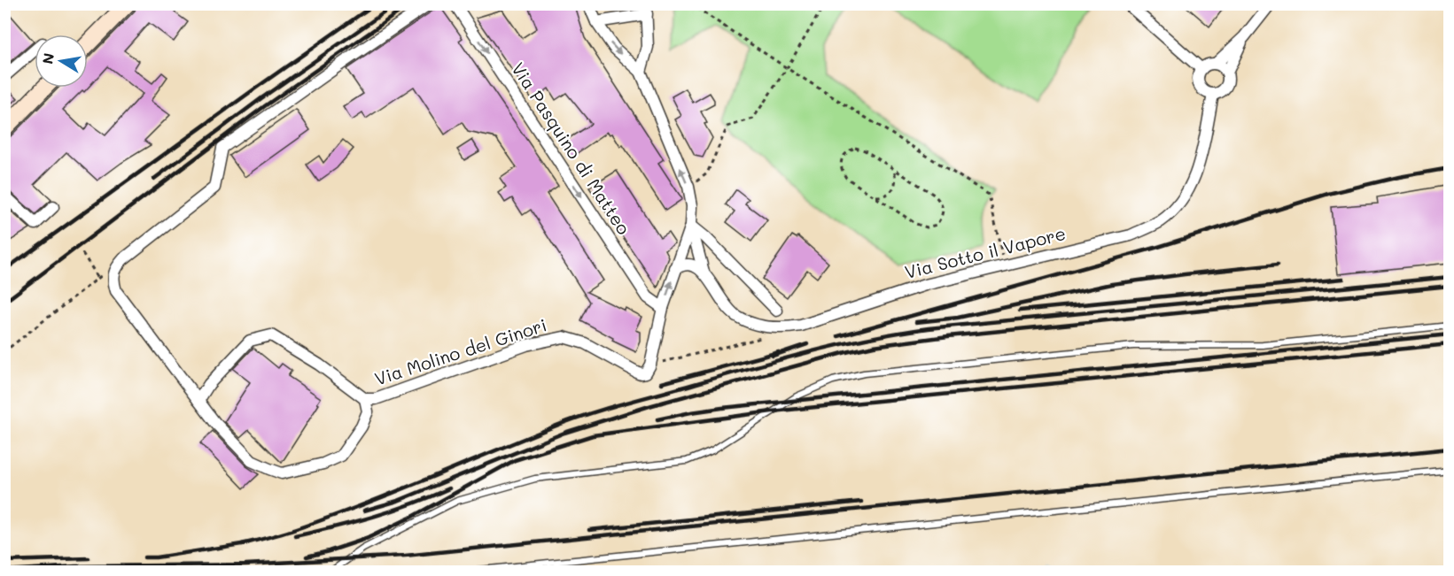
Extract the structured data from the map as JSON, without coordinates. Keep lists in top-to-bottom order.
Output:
{
  "streets": {
    "street": ["Via Pasquino di Matteo", "Via Sotto il Vapore", "Via Molino del Ginori"]
  },
  "one_way": ["Via Pasquino di Matteo"],
  "north": "left"
}
